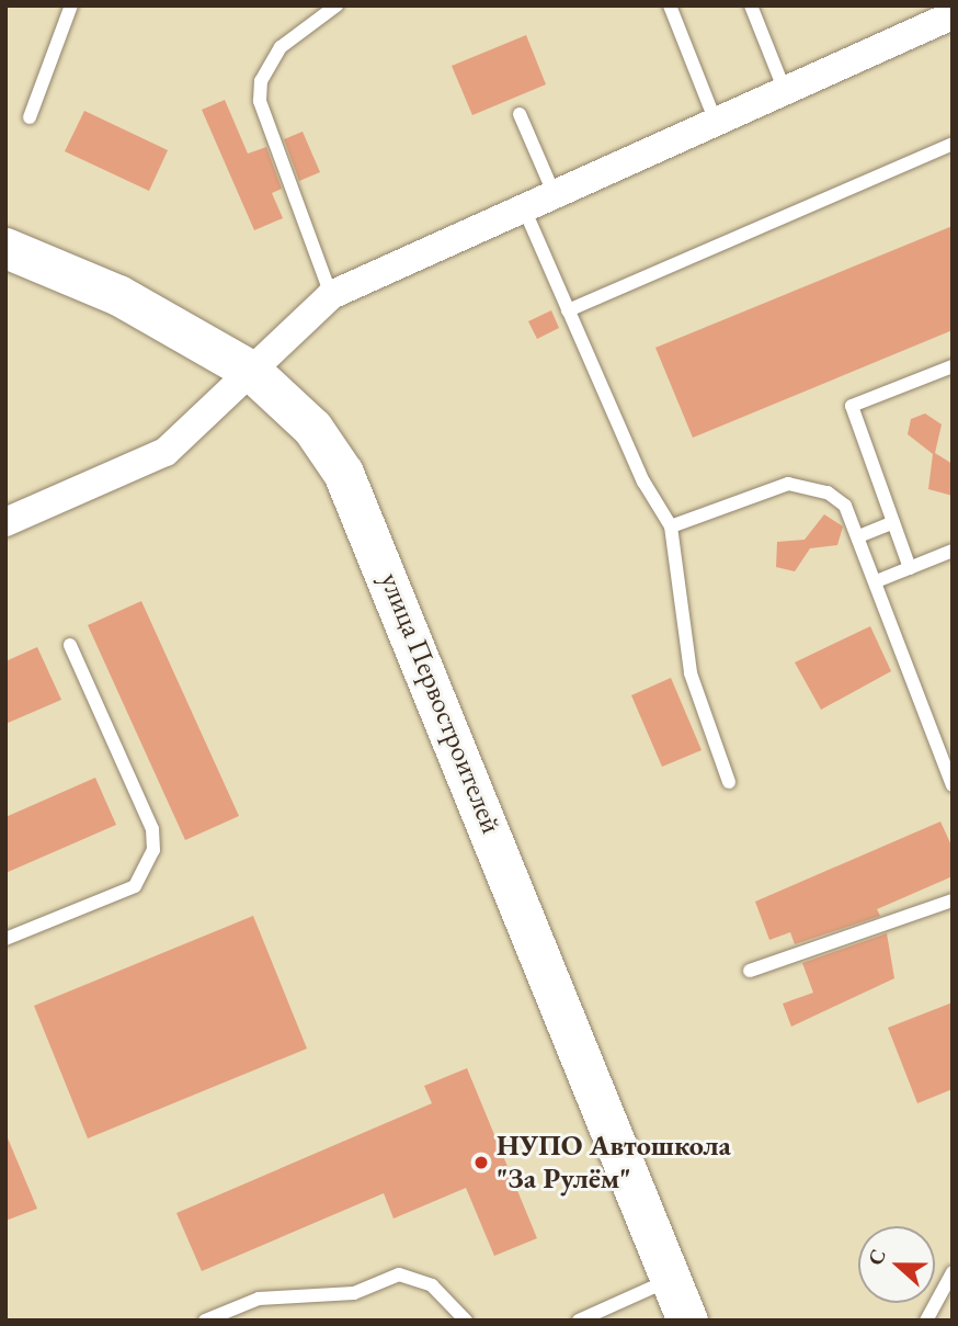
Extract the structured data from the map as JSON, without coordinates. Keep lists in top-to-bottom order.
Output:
{
  "streets": {
    "street": ["улица Первостроителей"]
  },
  "places": ["НУПО Автошкола \"За Рулём\""],
  "north": "left"
}
